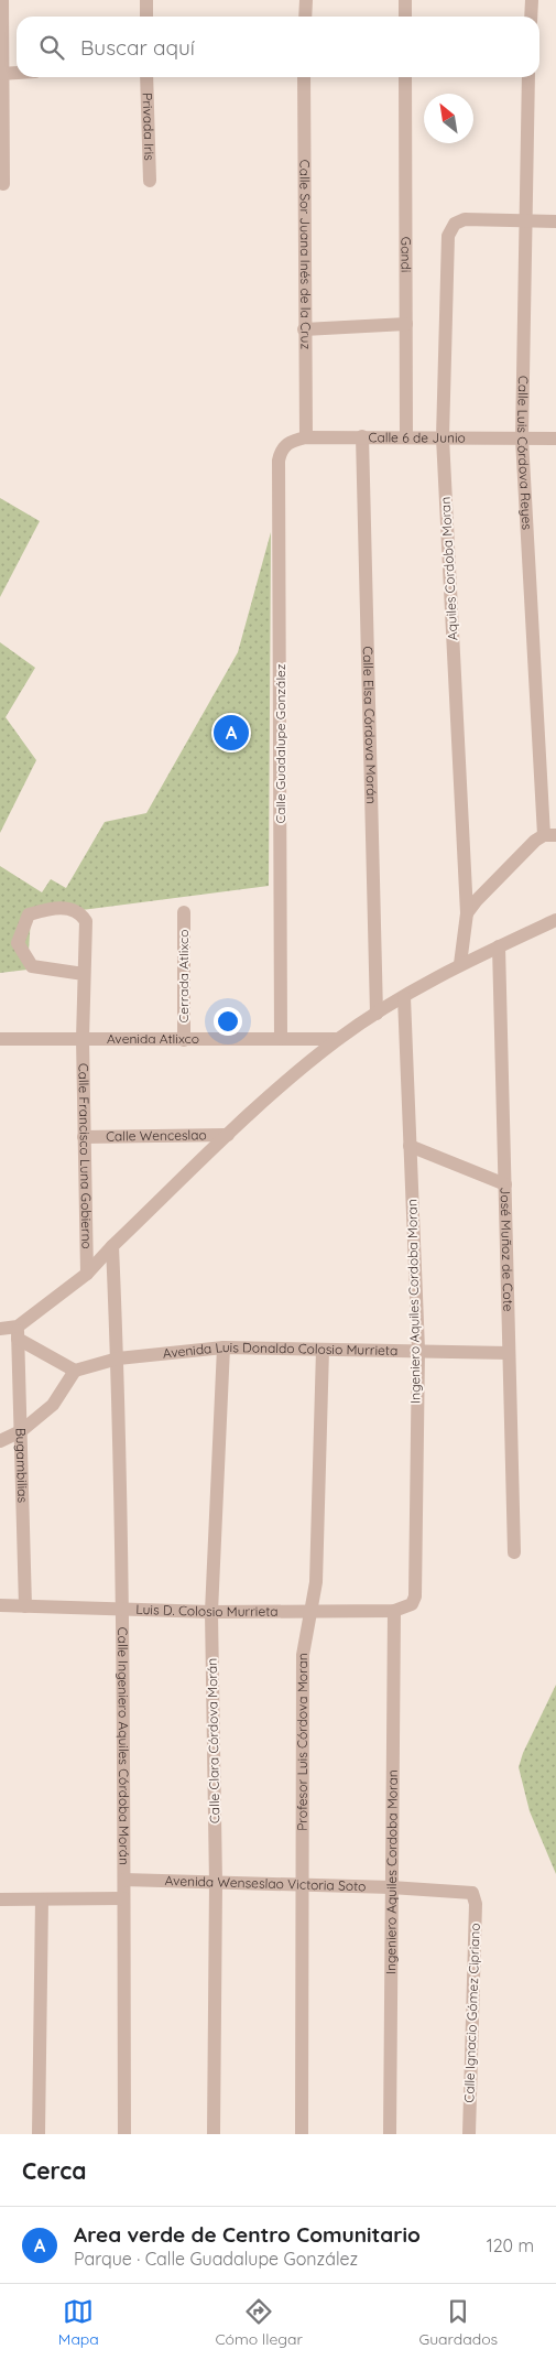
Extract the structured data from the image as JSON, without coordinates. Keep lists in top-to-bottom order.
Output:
{
  "streets": {
    "street": [
      "Privada Iris",
      "Calle Sor Juana Inés de la Cruz",
      "Gandi",
      "Calle 6 de Junio",
      "Calle Luis Córdova Reyes",
      "Aquiles Cordoba Moran",
      "Calle Elsa Córdova Morán",
      "Calle Guadalupe González",
      "Cerrada Atlixco",
      "Avenida Atlixco",
      "Calle Wenceslao",
      "Calle Francisco Luna Gobierno",
      "José Muñoz de Cote",
      "Ingeniero Aquiles Cordoba Moran",
      "Avenida Luis Donaldo Colosio Murrieta",
      "Bugambilias",
      "Luis D. Colosio Murrieta",
      "Calle Clara Córdova Morán",
      "Profesor Luis Córdova Moran",
      "Calle Ingeniero Aquiles Córdoba Morán",
      "Avenida Wenseslao Victoria Soto",
      "Calle Ignacio Gómez Cipriano"
    ]
  },
  "crossings": [
    ["Calle Sor Juana Inés de la Cruz", "Calle 6 de Junio"],
    ["Gandi", "Calle 6 de Junio"],
    ["Calle 6 de Junio", "Calle Luis Córdova Reyes"],
    ["Calle 6 de Junio", "Aquiles Cordoba Moran"],
    ["Calle 6 de Junio", "Calle Elsa Córdova Morán"],
    ["Calle 6 de Junio", "Calle Guadalupe González"],
    ["Calle Luis Córdova Reyes", "Aquiles Cordoba Moran"],
    ["Calle Guadalupe González", "Avenida Atlixco"],
    ["Cerrada Atlixco", "Avenida Atlixco"],
    ["Avenida Atlixco", "Calle Francisco Luna Gobierno"],
    ["Calle Wenceslao", "Calle Francisco Luna Gobierno"],
    ["José Muñoz de Cote", "Avenida Luis Donaldo Colosio Murrieta"],
    ["Ingeniero Aquiles Cordoba Moran", "Avenida Luis Donaldo Colosio Murrieta"],
    ["Ingeniero Aquiles Cordoba Moran", "Luis D. Colosio Murrieta"],
    ["Ingeniero Aquiles Cordoba Moran", "Avenida Wenseslao Victoria Soto"],
    ["Avenida Luis Donaldo Colosio Murrieta", "Calle Clara Córdova Morán"],
    ["Avenida Luis Donaldo Colosio Murrieta", "Profesor Luis Córdova Moran"],
    ["Avenida Luis Donaldo Colosio Murrieta", "Calle Ingeniero Aquiles Córdoba Morán"],
    ["Bugambilias", "Luis D. Colosio Murrieta"],
    ["Luis D. Colosio Murrieta", "Calle Clara Córdova Morán"],
    ["Luis D. Colosio Murrieta", "Profesor Luis Córdova Moran"],
    ["Luis D. Colosio Murrieta", "Calle Ingeniero Aquiles Córdoba Morán"],
    ["Calle Clara Córdova Morán", "Avenida Wenseslao Victoria Soto"],
    ["Profesor Luis Córdova Moran", "Avenida Wenseslao Victoria Soto"],
    ["Calle Ingeniero Aquiles Córdoba Morán", "Avenida Wenseslao Victoria Soto"],
    ["Avenida Wenseslao Victoria Soto", "Calle Ignacio Gómez Cipriano"]
  ],
  "north": "top left",
  "page": {
    "search": "Buscar aquí",
    "pins": "A",
    "heading": "Cerca",
    "list": [
      {
        "mark": "A",
        "name": "Area verde de Centro Comunitario",
        "note": "Parque · Calle Guadalupe González",
        "value": "120 m"
      }
    ],
    "nav": ["Mapa", "Cómo llegar", "Guardados"]
  }
}
